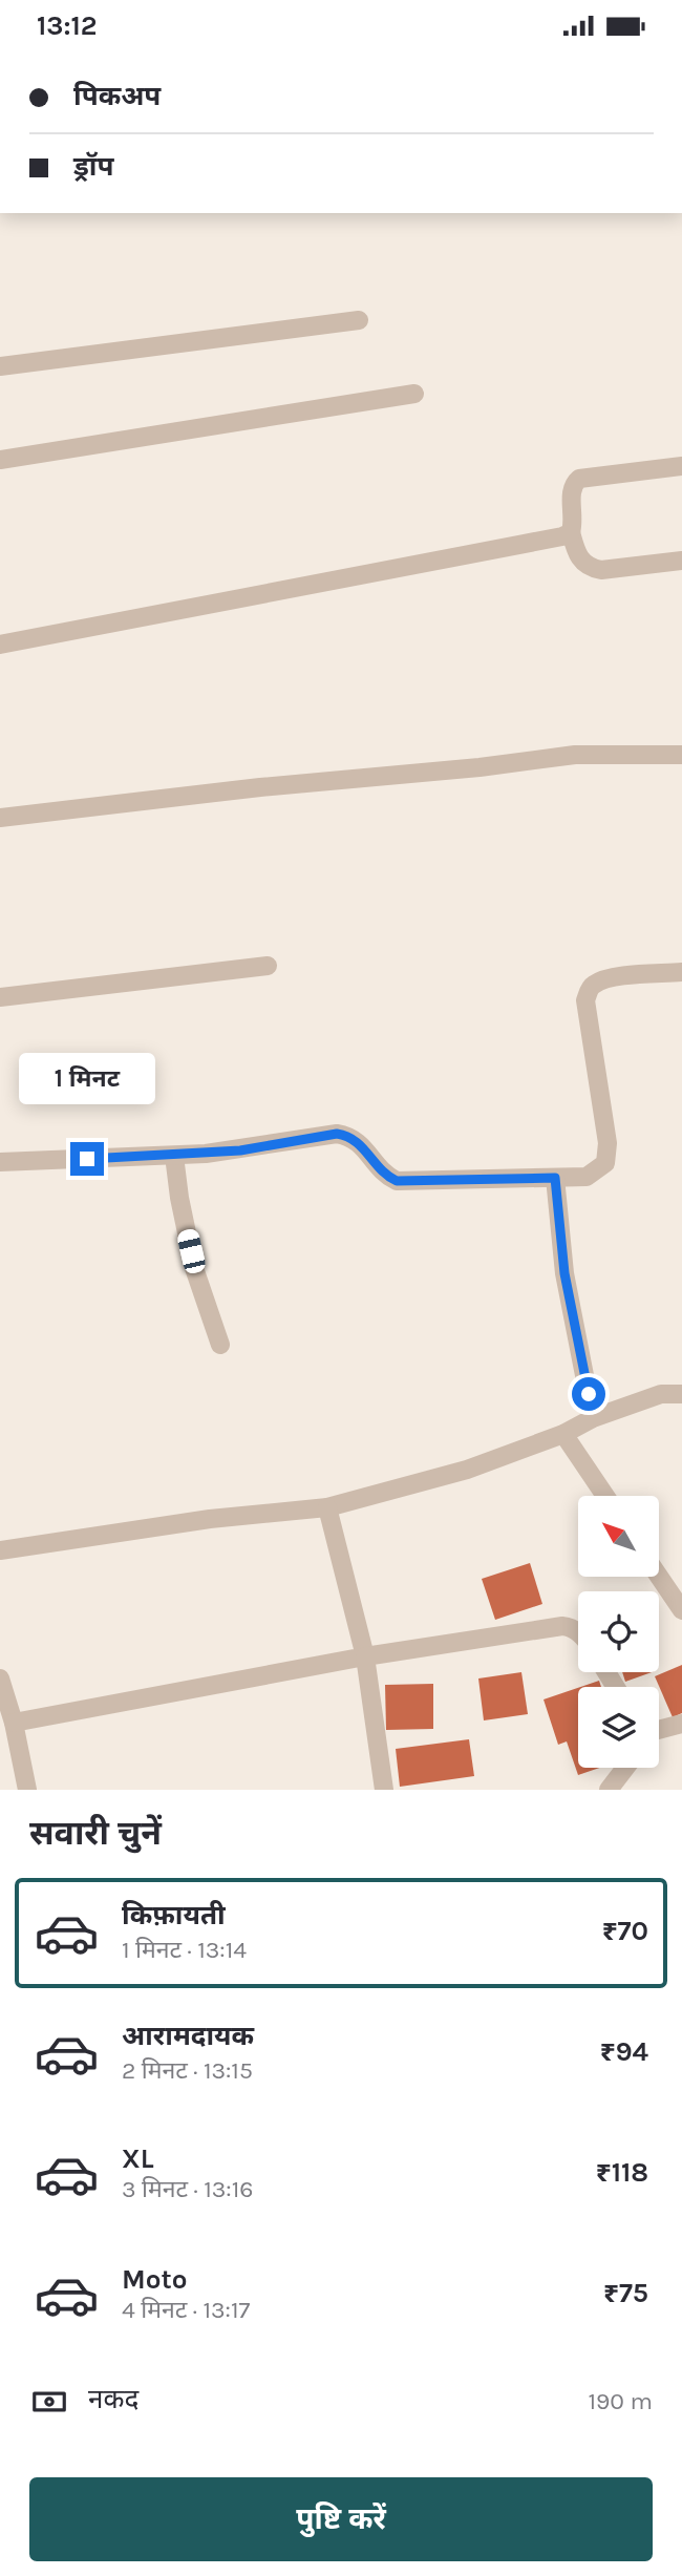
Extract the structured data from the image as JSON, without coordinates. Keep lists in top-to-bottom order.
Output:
{
  "north": "top left",
  "page": {
    "status": "13:12",
    "banner": ["पिकअप", "ड्रॉप"],
    "bubble": "1 मिनट",
    "heading": "सवारी चुनें",
    "list": [
      {
        "name": "किफ़ायती",
        "note": "1 मिनट · 13:14",
        "value": "₹70"
      },
      {
        "name": "आरामदायक",
        "note": "2 मिनट · 13:15",
        "value": "₹94"
      },
      {
        "name": "XL",
        "note": "3 मिनट · 13:16",
        "value": "₹118"
      },
      {
        "name": "Moto",
        "note": "4 मिनट · 13:17",
        "value": "₹75"
      }
    ],
    "pay": ["नकद", "190 m"],
    "buttons": "पुष्टि करें"
  }
}
